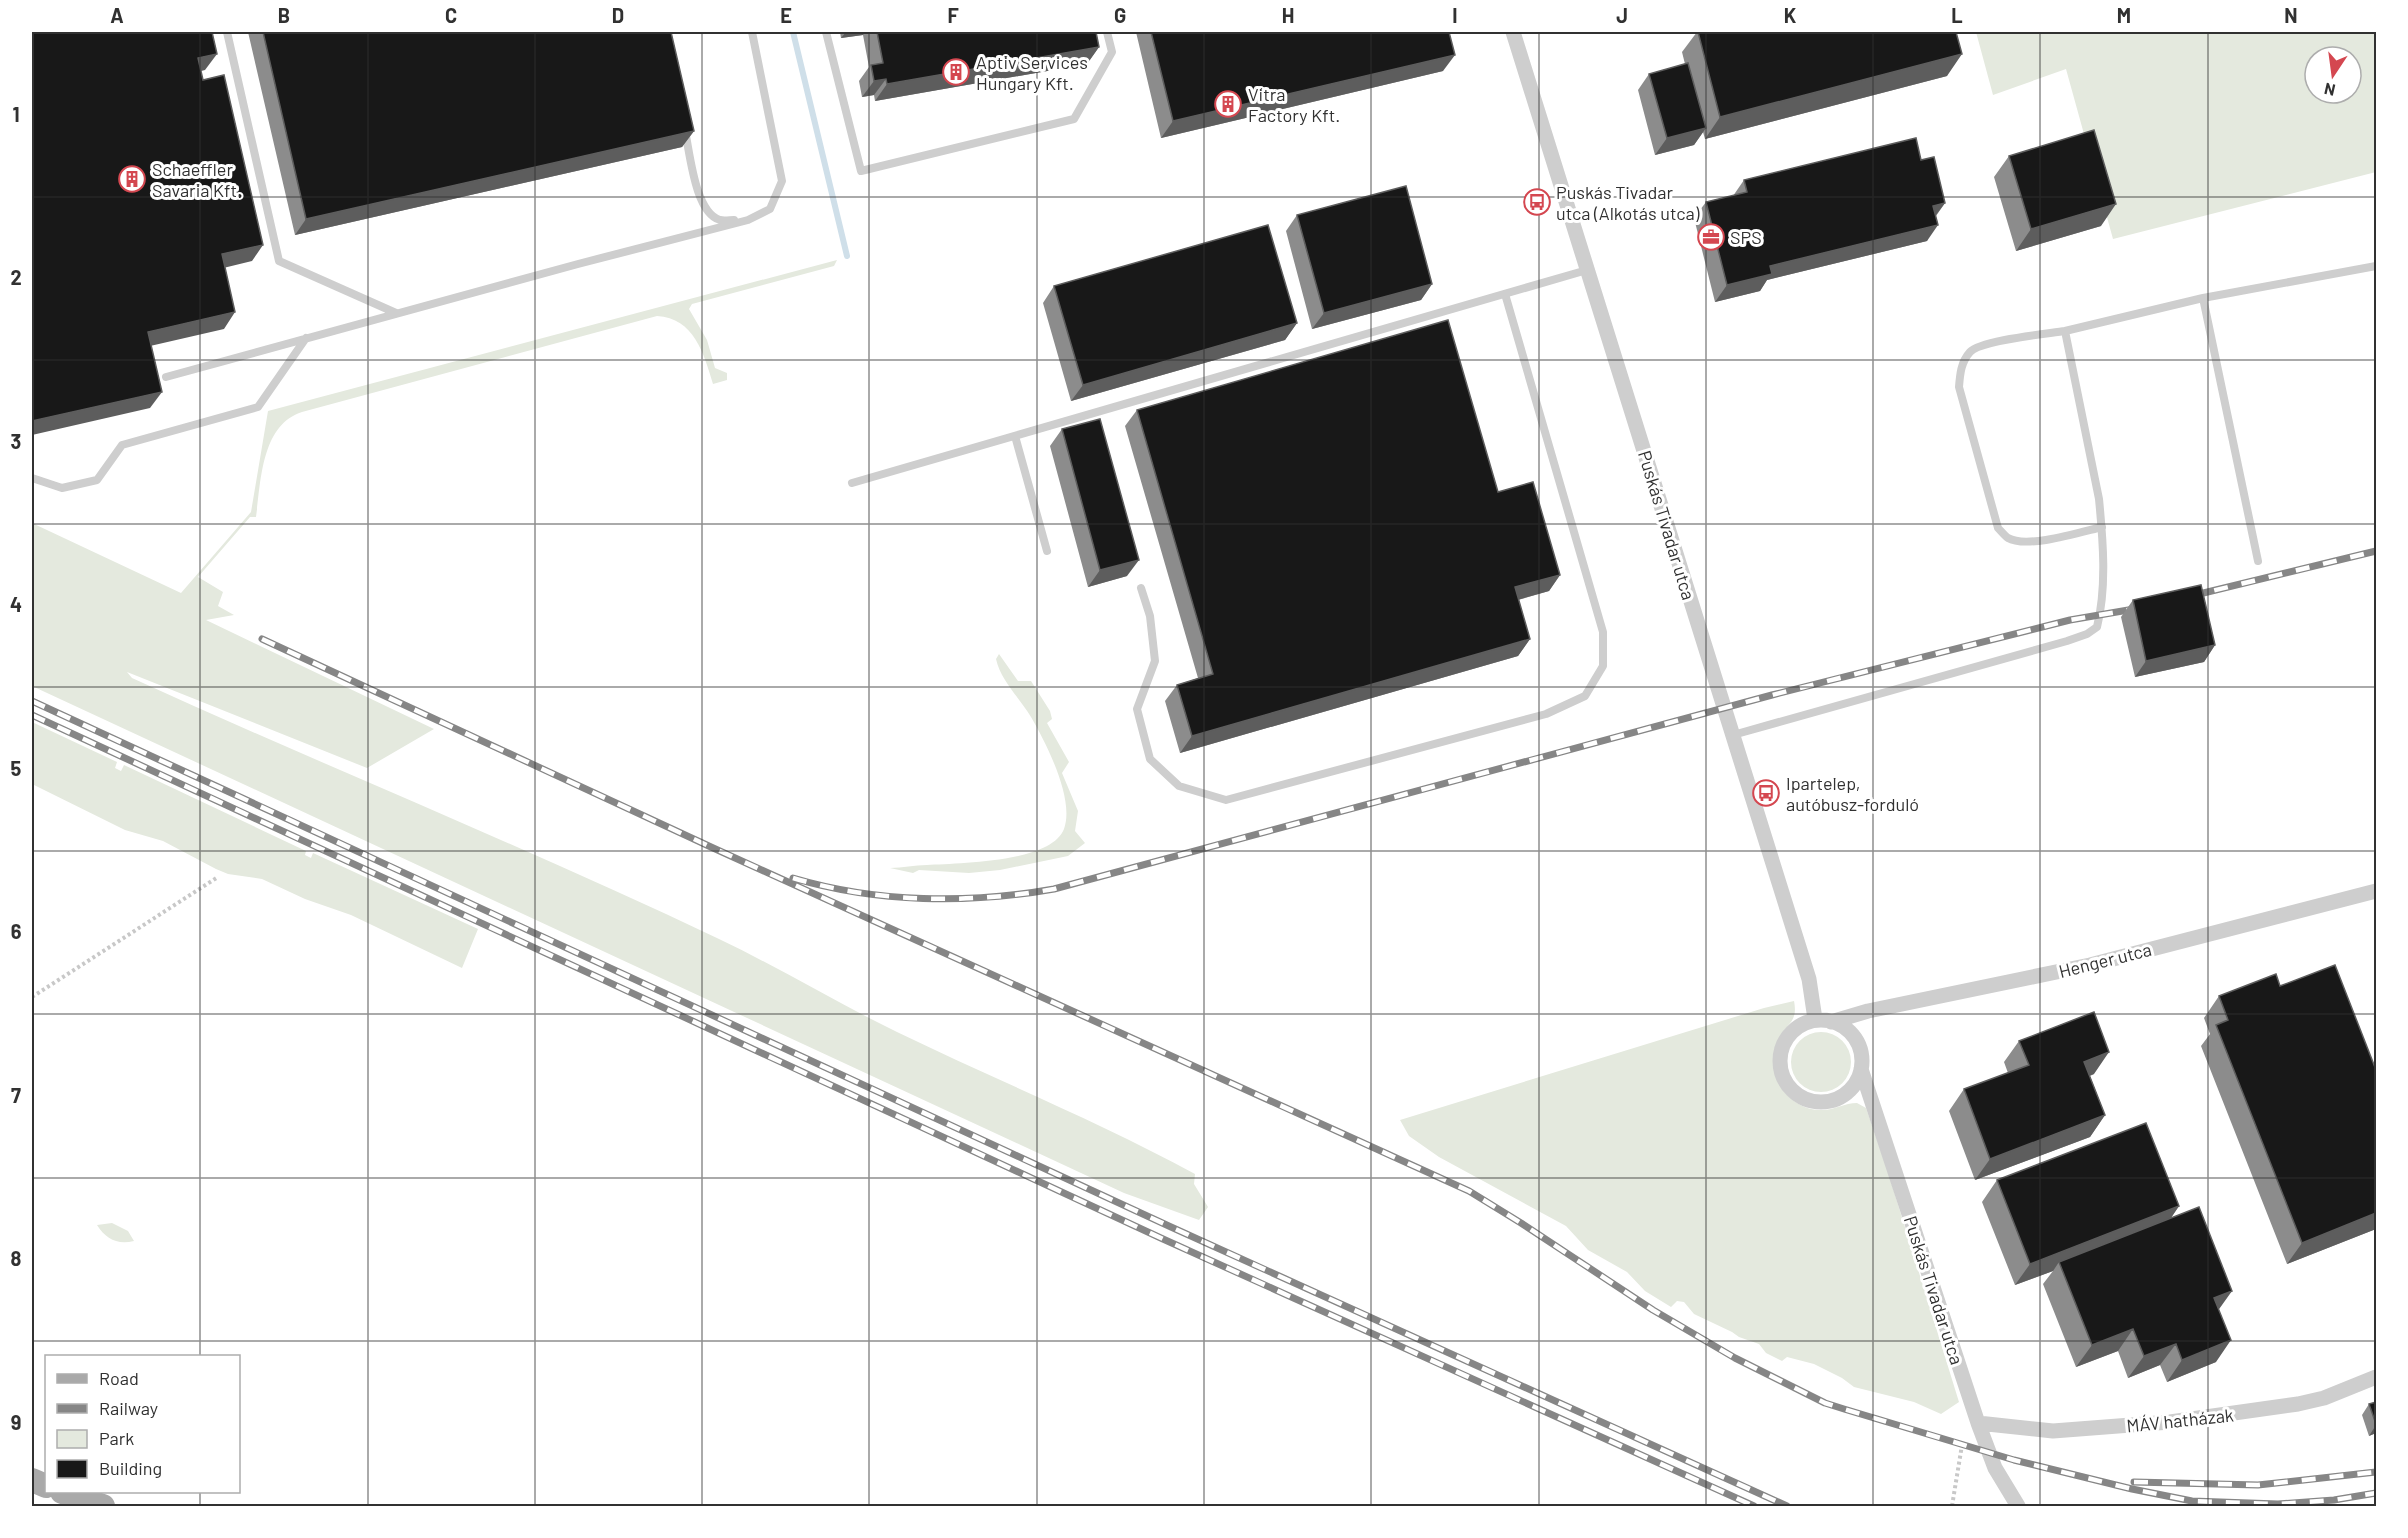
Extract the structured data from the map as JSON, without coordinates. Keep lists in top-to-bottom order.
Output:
{
  "streets": {
    "street": ["Puskás Tivadar utca", "Henger utca", "MÁV hatházak"]
  },
  "crossings": [
    ["Puskás Tivadar utca", "Henger utca"],
    ["Puskás Tivadar utca", "MÁV hatházak"]
  ],
  "places": {
    "building": ["Aptiv Services Hungary Kft.", "Vitra Factory Kft.", "Schaeffler Savaria Kft."],
    "bus stop": ["Puskás Tivadar utca (Alkotás utca)", "Ipartelep, autóbusz-forduló"],
    "office": ["SPS"]
  },
  "legend": [
    "Road",
    "Railway",
    "Park",
    "Building"
  ],
  "north": "bottom",
  "grid": {
    "columns": [
      "A",
      "B",
      "C",
      "D",
      "E",
      "F",
      "G",
      "H",
      "I",
      "J",
      "K",
      "L",
      "M",
      "N"
    ],
    "rows": [
      "1",
      "2",
      "3",
      "4",
      "5",
      "6",
      "7",
      "8",
      "9"
    ]
  }
}
